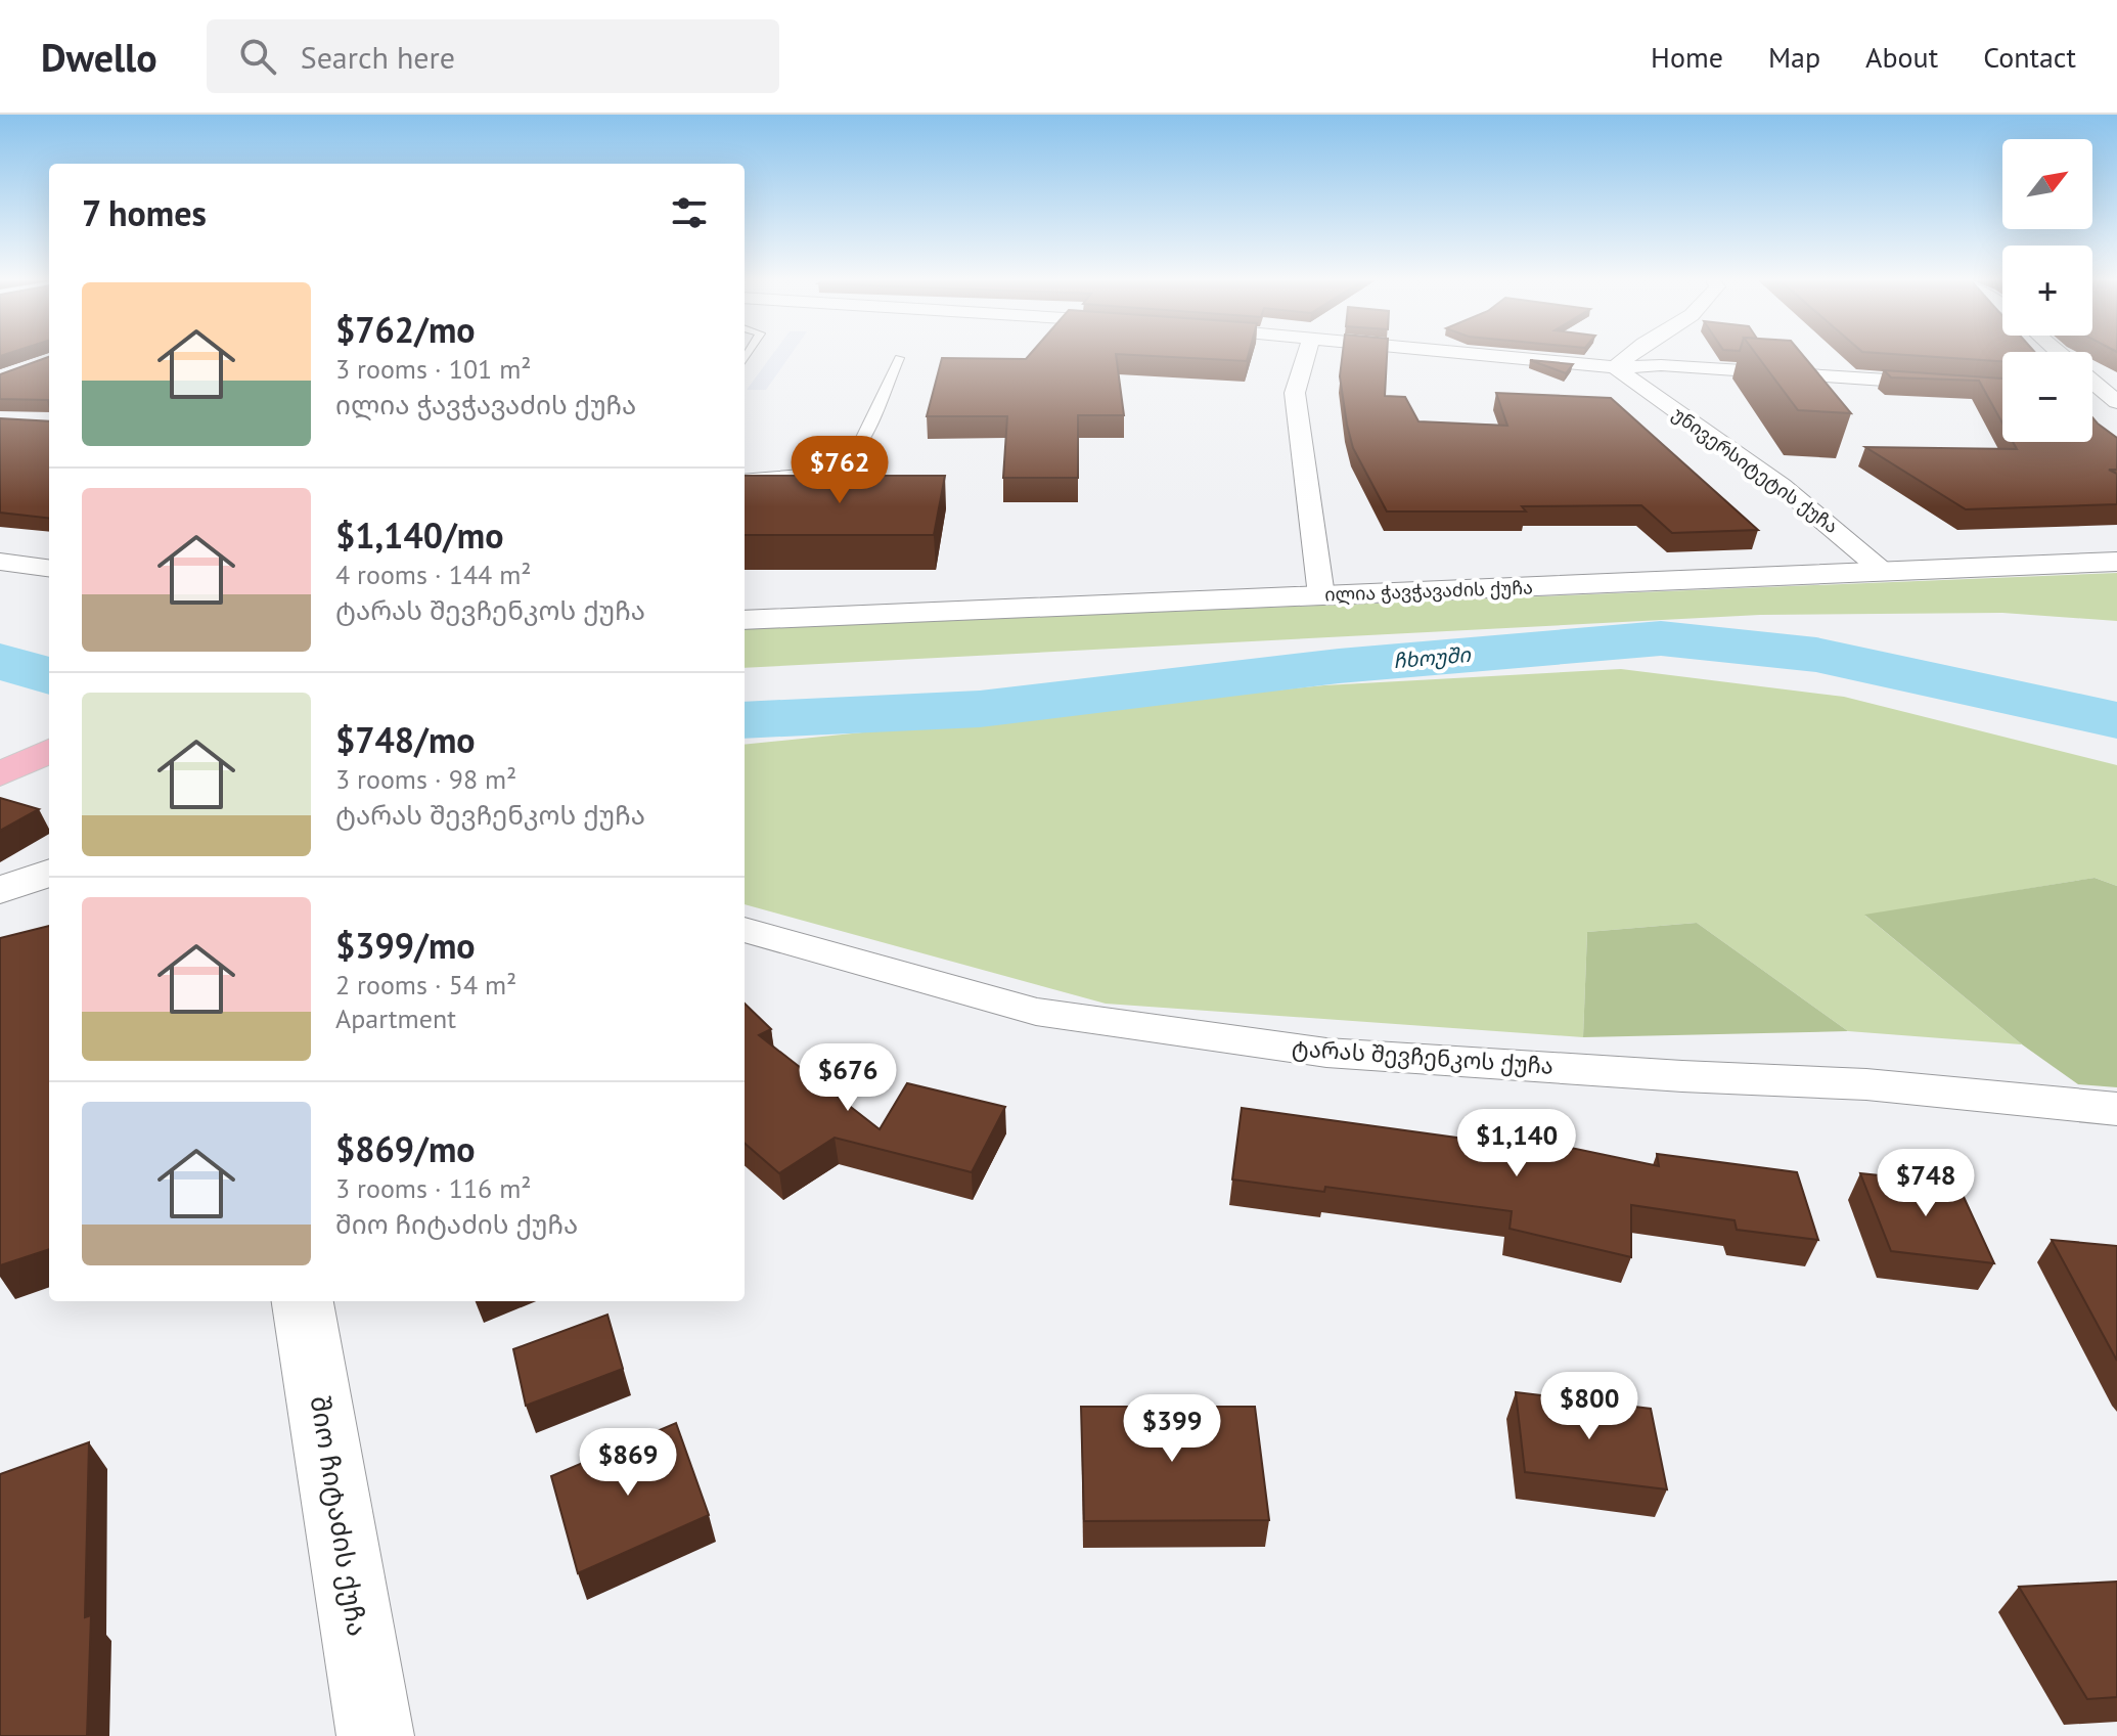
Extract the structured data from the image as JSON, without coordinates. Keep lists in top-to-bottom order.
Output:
{
  "streets": {
    "street": [
      "უნივერსიტეტის ქუჩა",
      "ილია ჭავჭავაძის ქუჩა",
      "ტარას შევჩენკოს ქუჩა",
      "შიო ჩიტაძის ქუჩა"
    ]
  },
  "crossings": [
    ["უნივერსიტეტის ქუჩა", "ილია ჭავჭავაძის ქუჩა"]
  ],
  "water": ["ჩხოუში"],
  "north": "top right",
  "page": {
    "header": "Dwello",
    "search": "Search here",
    "nav": [
      "Home",
      "Map",
      "About",
      "Contact"
    ],
    "map_buttons": ["+", "−"],
    "heading": "7 homes",
    "list": [
      {
        "name": "$762/mo",
        "note": "3 rooms · 101 m² · ილია ჭავჭავაძის ქუჩა"
      },
      {
        "name": "$1,140/mo",
        "note": "4 rooms · 144 m² · ტარას შევჩენკოს ქუჩა"
      },
      {
        "name": "$748/mo",
        "note": "3 rooms · 98 m² · ტარას შევჩენკოს ქუჩა"
      },
      {
        "name": "$399/mo",
        "note": "2 rooms · 54 m² · Apartment"
      },
      {
        "name": "$869/mo",
        "note": "3 rooms · 116 m² · შიო ჩიტაძის ქუჩა"
      }
    ],
    "price": [
      "$762",
      "$676",
      "$1,140",
      "$748",
      "$800",
      "$399",
      "$869"
    ]
  }
}
